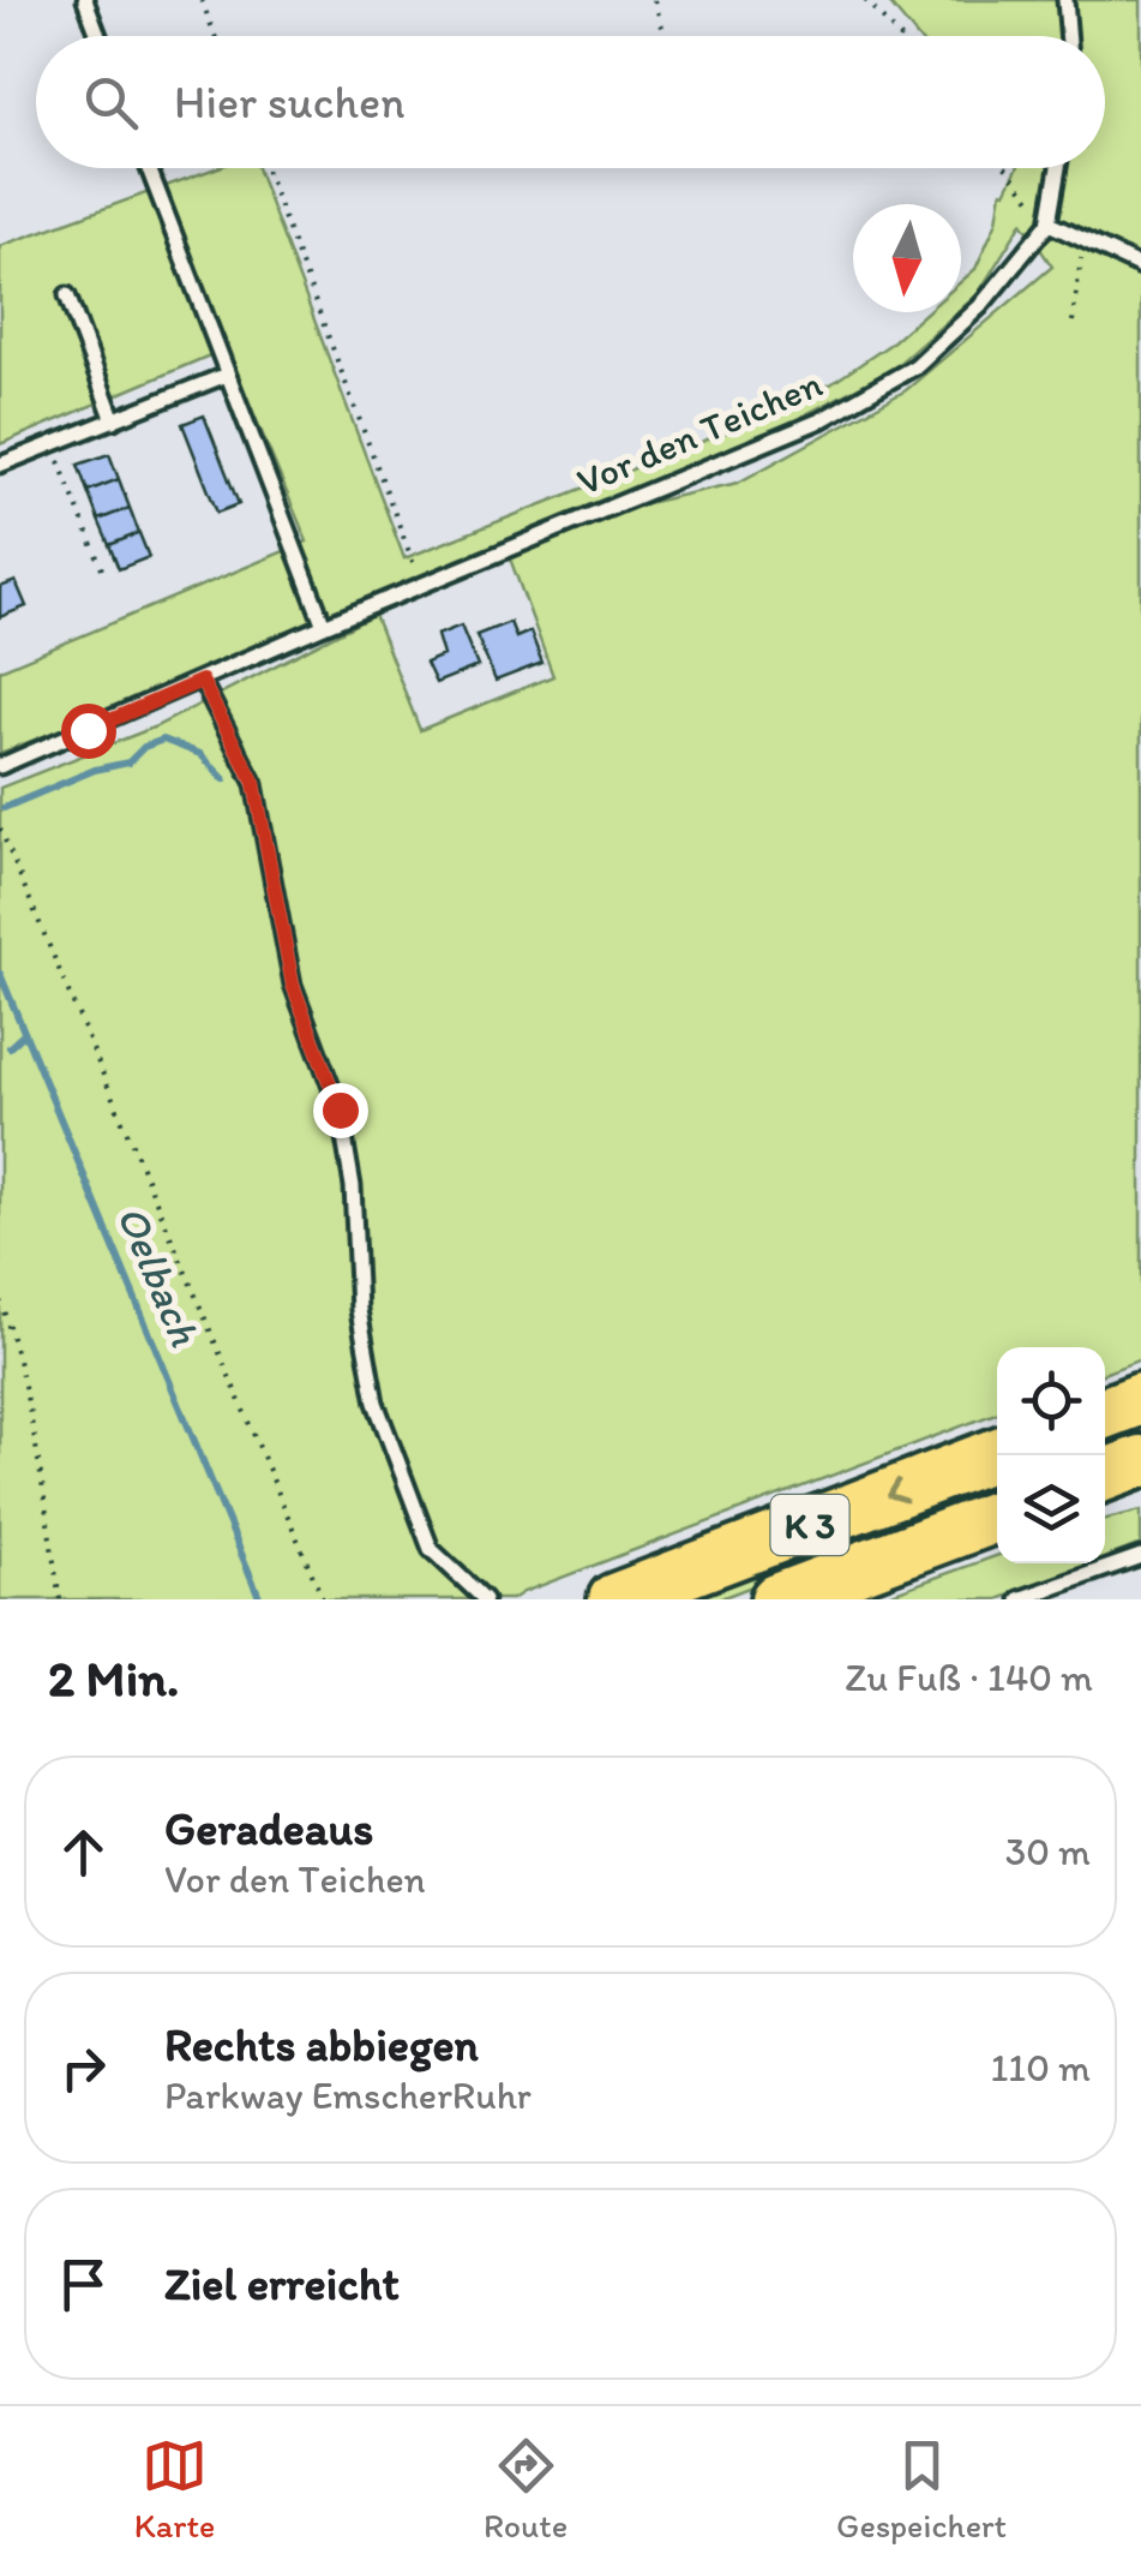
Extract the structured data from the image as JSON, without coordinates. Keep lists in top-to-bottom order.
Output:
{
  "streets": {
    "highway": ["K 3"],
    "lane": ["Vor den Teichen"]
  },
  "water": ["Oelbach"],
  "north": "bottom",
  "page": {
    "search": "Hier suchen",
    "heading": ["2 Min.", "Zu Fuß · 140 m"],
    "list": [
      ["Geradeaus", "Vor den Teichen", "30 m"],
      ["Rechts abbiegen", "Parkway EmscherRuhr", "110 m"],
      "Ziel erreicht"
    ],
    "nav": ["Karte", "Route", "Gespeichert"]
  }
}
